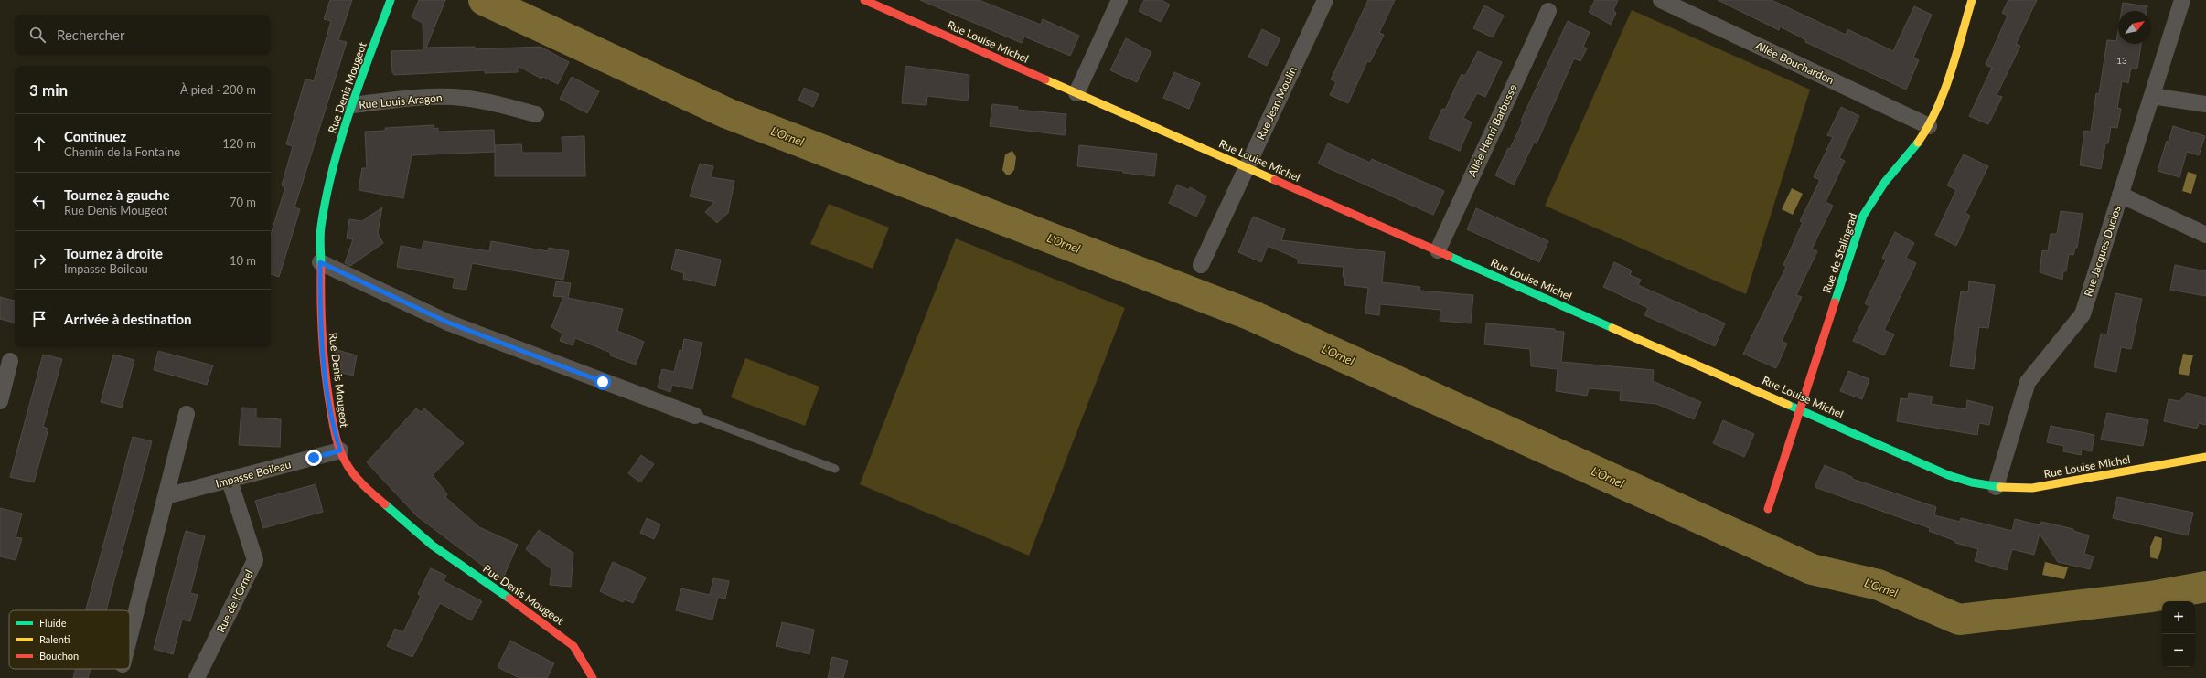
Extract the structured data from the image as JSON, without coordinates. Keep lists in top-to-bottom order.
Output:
{
  "streets": {
    "street": [
      "Rue Louise Michel",
      "Allée Bouchardon",
      "Rue Denis Mougeot",
      "Rue Louis Aragon",
      "Rue Jean Moulin",
      "Allée Henri Barbusse",
      "Rue Jacques Duclos",
      "Rue de Stalingrad",
      "Impasse Boileau",
      "Rue de l'Ornel"
    ]
  },
  "crossings": [
    ["Rue Louise Michel", "Rue Jean Moulin"],
    ["Rue Louise Michel", "Allée Henri Barbusse"],
    ["Rue Louise Michel", "Rue Jacques Duclos"],
    ["Rue Louise Michel", "Rue de Stalingrad"],
    ["Allée Bouchardon", "Rue de Stalingrad"],
    ["Rue Denis Mougeot", "Rue Louis Aragon"],
    ["Rue Denis Mougeot", "Impasse Boileau"],
    ["Impasse Boileau", "Rue de l'Ornel"]
  ],
  "water": ["L'Ornel"],
  "house_numbers": ["13"],
  "legend": ["Fluide", "Ralenti", "Bouchon"],
  "north": "top right",
  "page": {
    "search": "Rechercher",
    "heading": ["3 min", "À pied · 200 m"],
    "list": [
      ["Continuez", "Chemin de la Fontaine", "120 m"],
      ["Tournez à gauche", "Rue Denis Mougeot", "70 m"],
      ["Tournez à droite", "Impasse Boileau", "10 m"],
      "Arrivée à destination"
    ],
    "map_buttons": ["+", "−"]
  }
}
